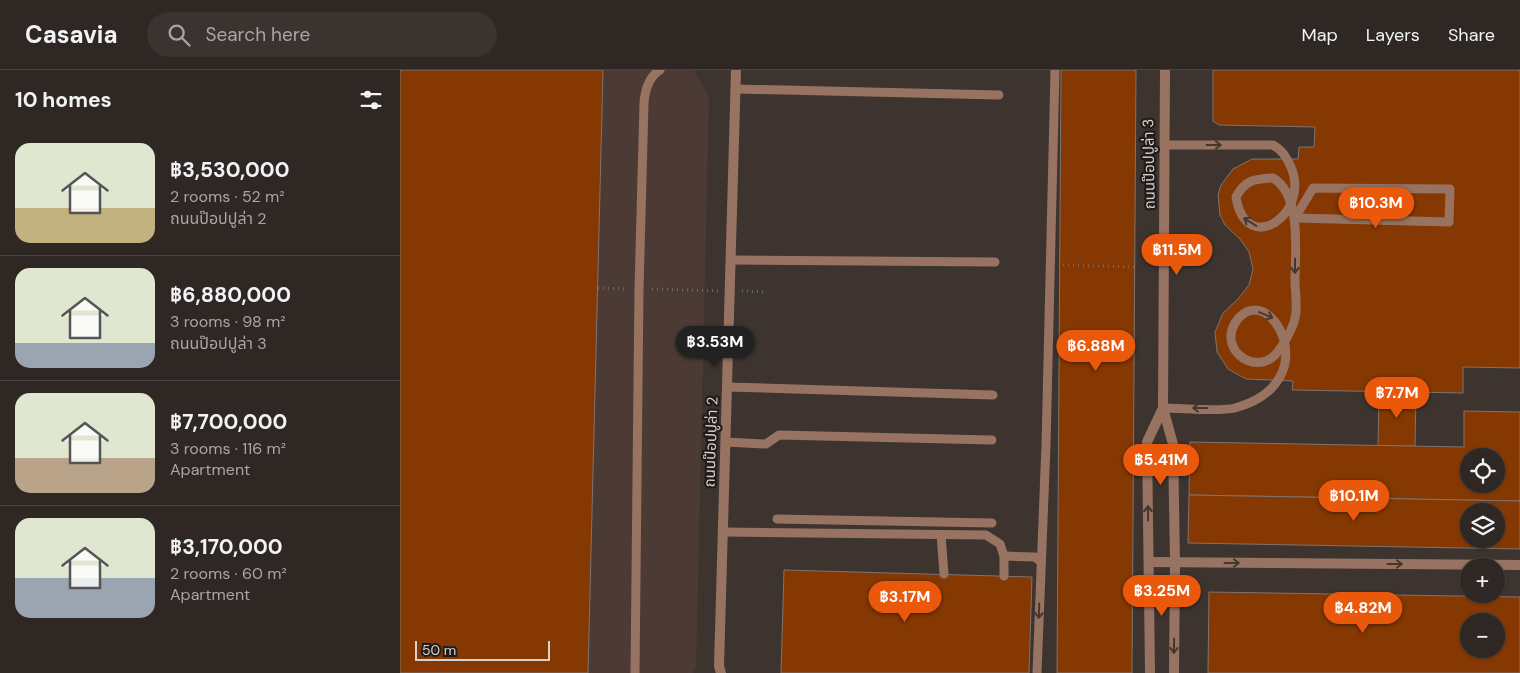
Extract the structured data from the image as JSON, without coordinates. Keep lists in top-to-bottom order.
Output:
{
  "streets": {
    "street": ["ถนนป๊อปปูล่า 3", "ถนนป๊อปปูล่า 2"]
  },
  "scale_bar": "50 m",
  "page": {
    "header": "Casavia",
    "search": "Search here",
    "nav": ["Map", "Layers", "Share"],
    "heading": "10 homes",
    "list": [
      {
        "name": "฿3,530,000",
        "note": "2 rooms · 52 m² · ถนนป๊อปปูล่า 2"
      },
      {
        "name": "฿6,880,000",
        "note": "3 rooms · 98 m² · ถนนป๊อปปูล่า 3"
      },
      {
        "name": "฿7,700,000",
        "note": "3 rooms · 116 m² · Apartment"
      },
      {
        "name": "฿3,170,000",
        "note": "2 rooms · 60 m² · Apartment"
      }
    ],
    "price": [
      "฿10.3M",
      "฿11.5M",
      "฿3.53M",
      "฿6.88M",
      "฿7.7M",
      "฿5.41M",
      "฿10.1M",
      "฿3.25M",
      "฿3.17M",
      "฿4.82M"
    ],
    "map_buttons": ["+", "−"],
    "scale": "50 m"
  }
}
